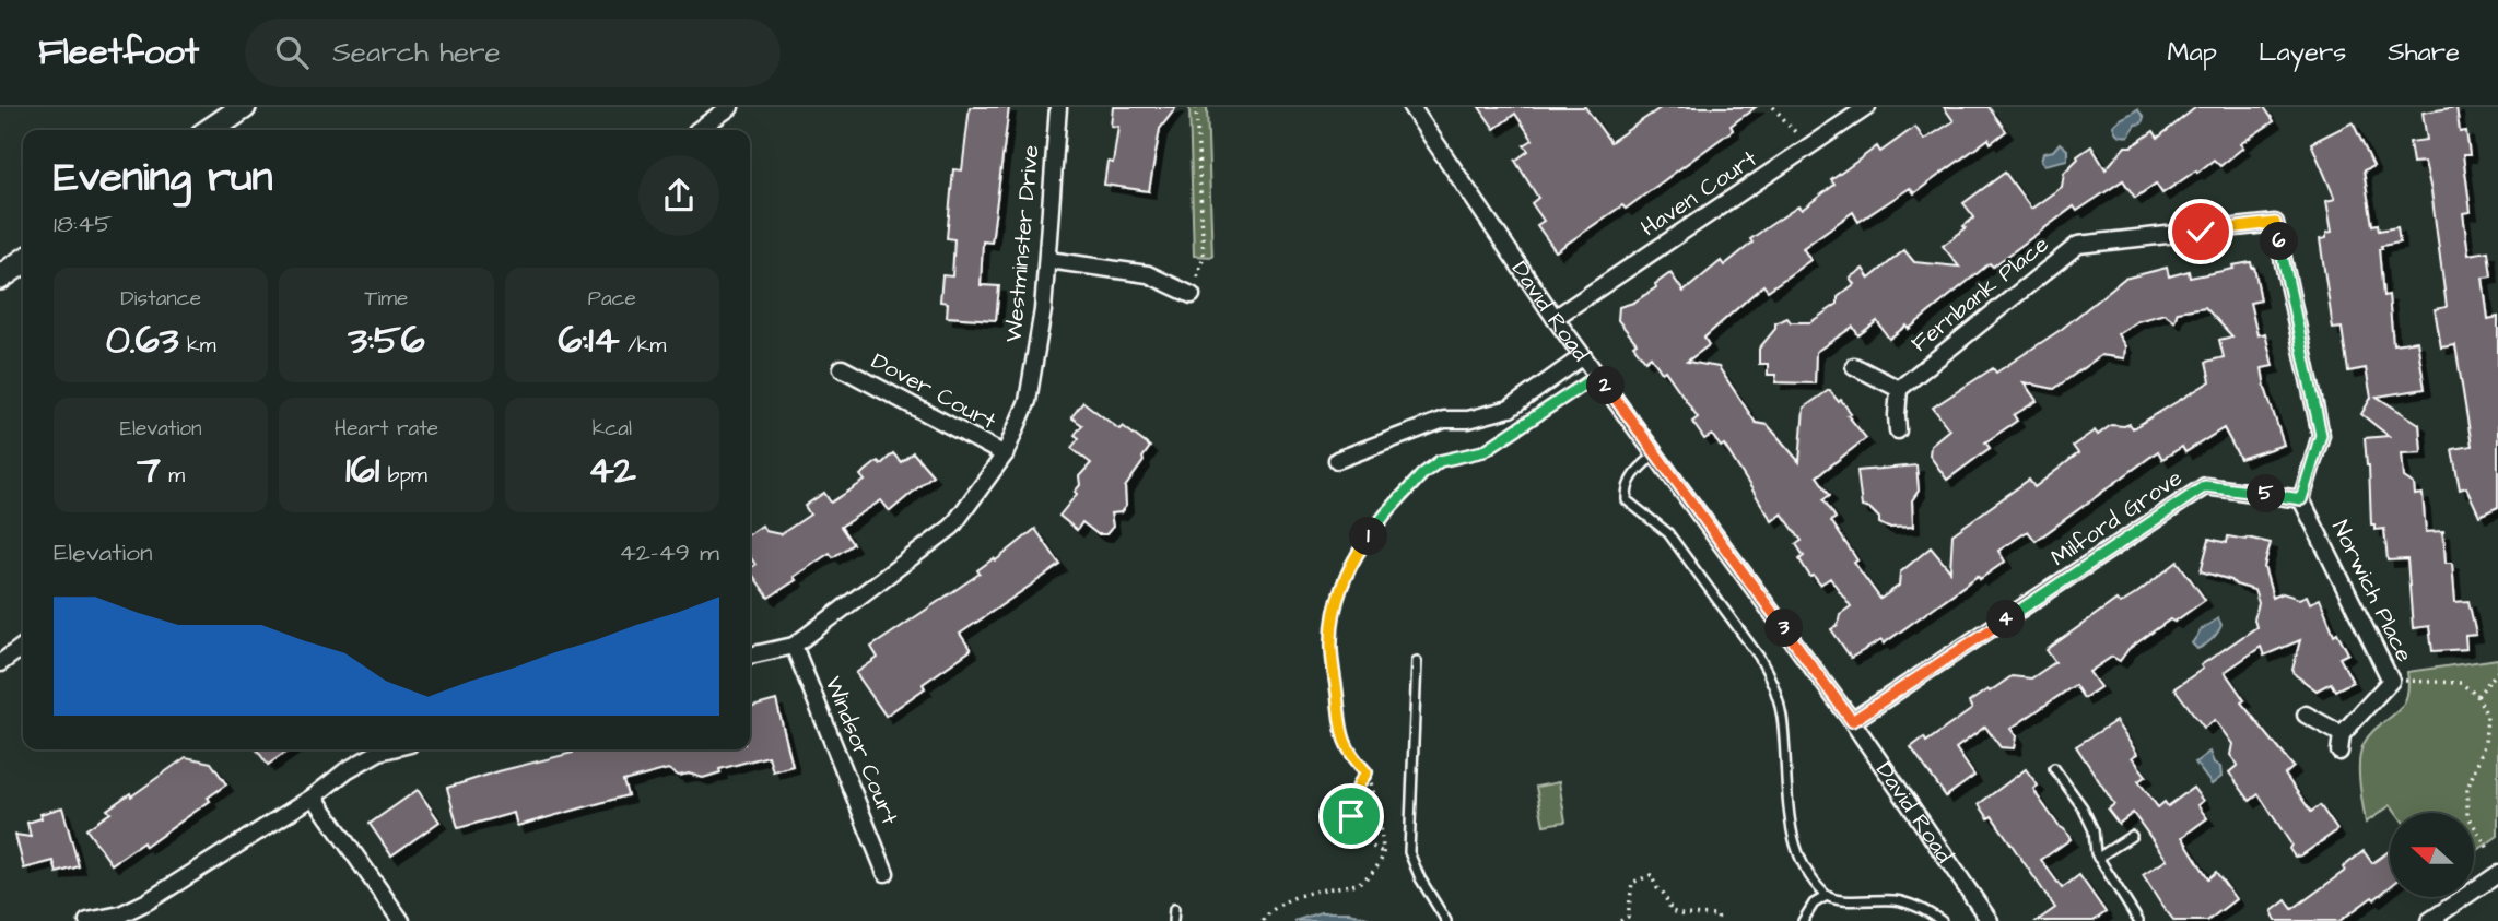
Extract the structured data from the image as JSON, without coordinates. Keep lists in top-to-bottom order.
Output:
{
  "streets": {
    "street": [
      "Haven Court",
      "Westminster Drive",
      "Fernbank Place",
      "David Road",
      "Dover Court",
      "Milford Grove",
      "Norwich Place",
      "Windsor Court"
    ]
  },
  "crossings": [
    ["Haven Court", "David Road"],
    ["Westminster Drive", "Dover Court"],
    ["Westminster Drive", "Windsor Court"],
    ["Fernbank Place", "Milford Grove"],
    ["Fernbank Place", "Norwich Place"],
    ["David Road", "Milford Grove"],
    ["Milford Grove", "Norwich Place"]
  ],
  "north": "left",
  "page": {
    "header": "Fleetfoot",
    "search": "Search here",
    "nav": ["Map", "Layers", "Share"],
    "heading": ["Evening run", "18:45"],
    "pins": [
      "6",
      "2",
      "5",
      "1",
      "4",
      "3"
    ],
    "stats": [
      ["Distance", "0.63 km"],
      ["Time", "3:56"],
      ["Pace", "6:14 /km"],
      ["Elevation", "7 m"],
      ["Heart rate", "161 bpm"],
      ["kcal", "42"]
    ],
    "chart": ["Elevation", "42–49 m"]
  }
}
